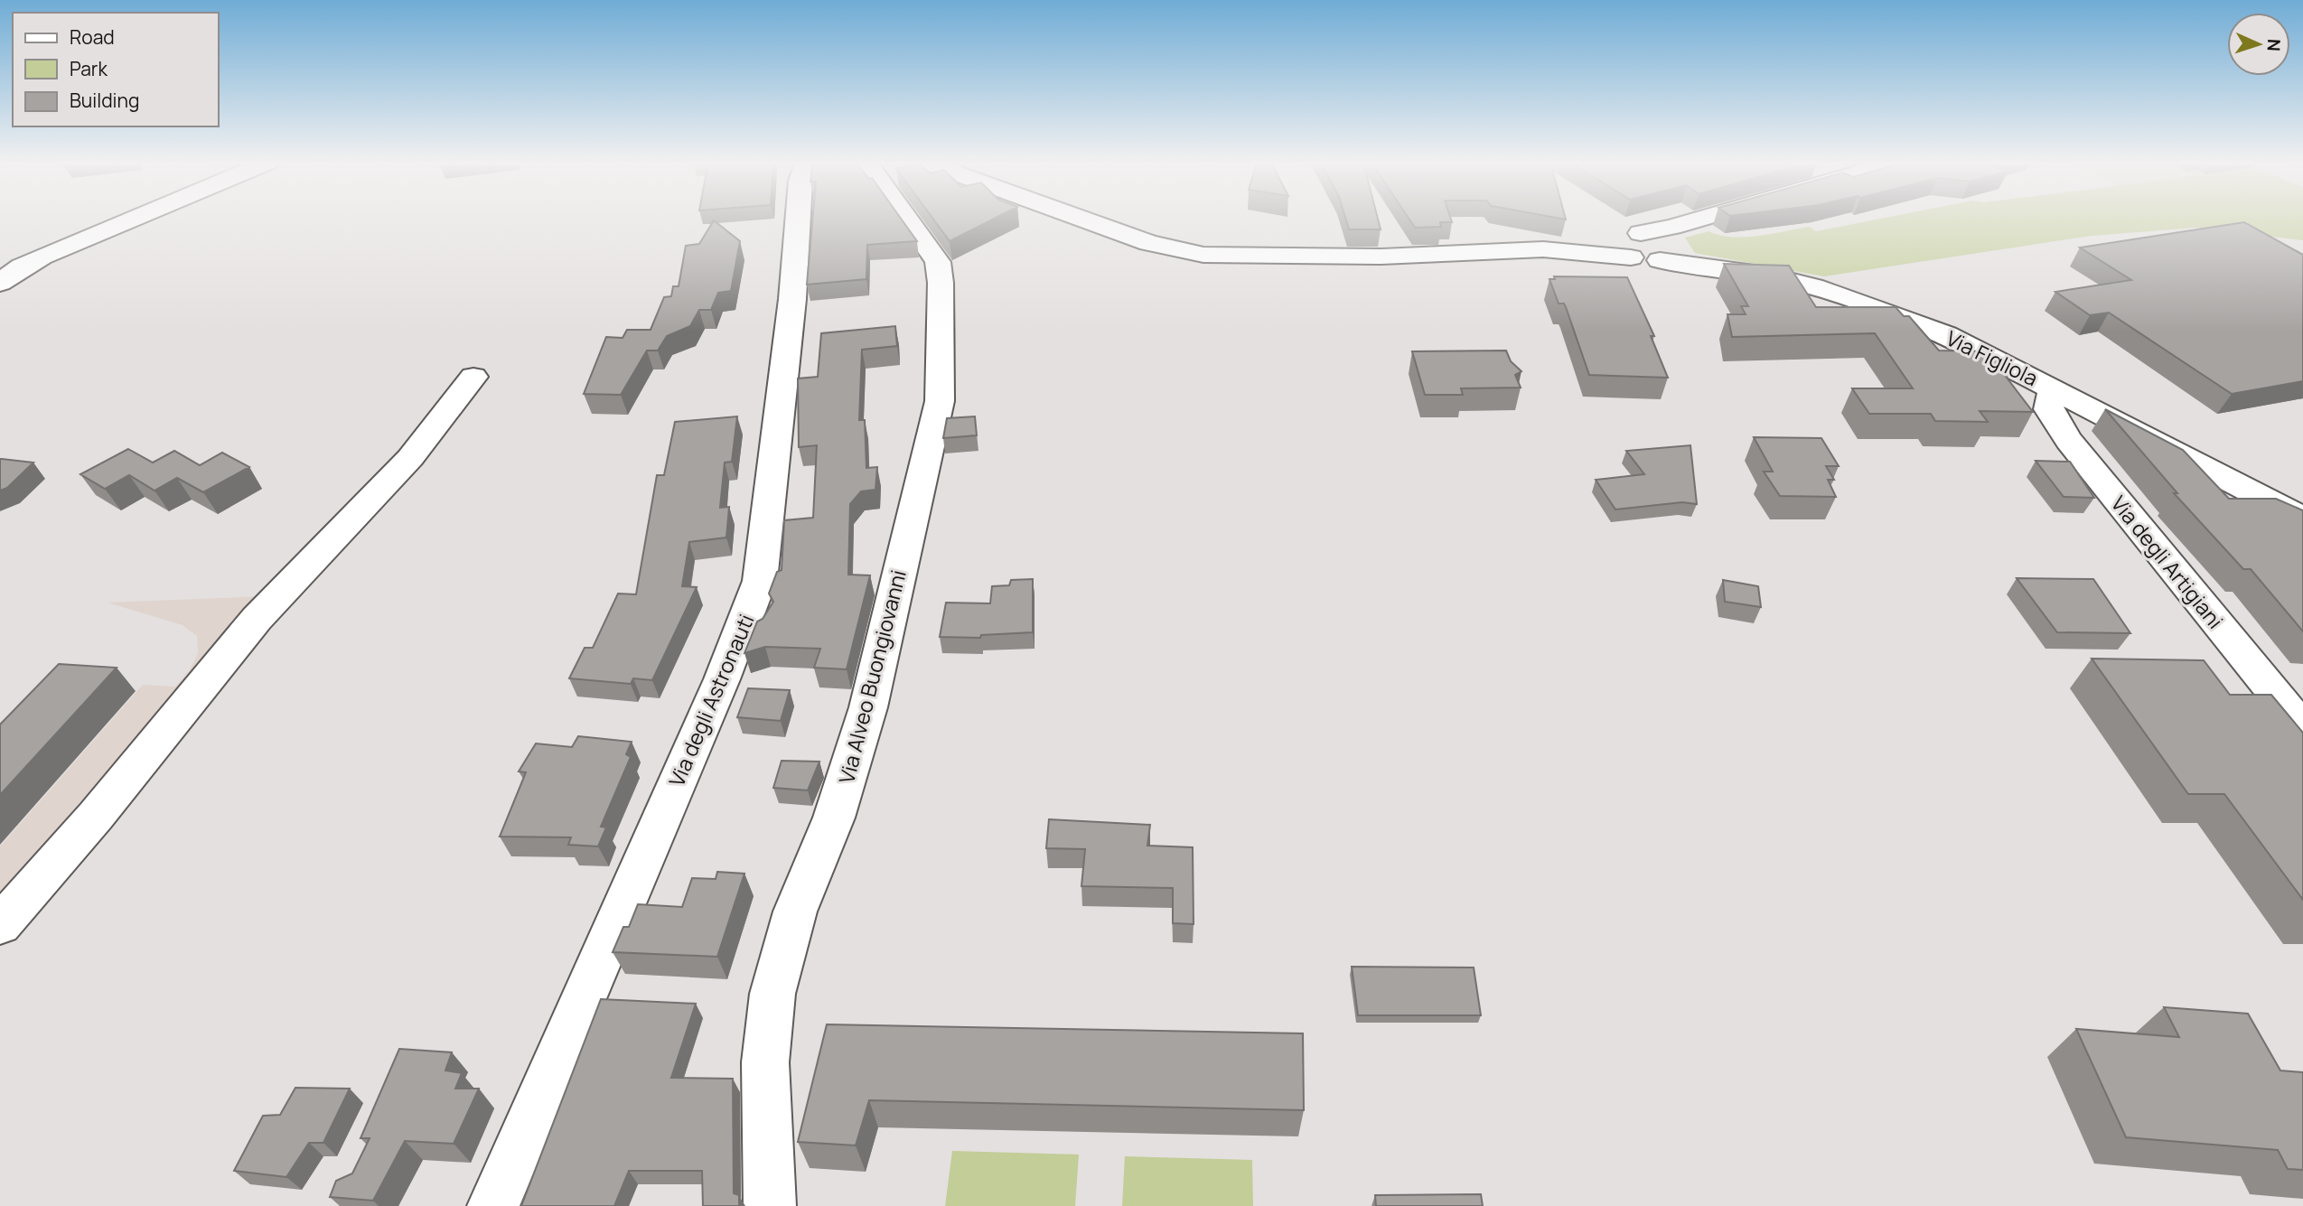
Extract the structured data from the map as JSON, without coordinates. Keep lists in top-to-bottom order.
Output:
{
  "streets": {
    "street": [
      "Via Figliola",
      "Via degli Artigiani",
      "Via Alveo Buongiovanni",
      "Via degli Astronauti"
    ]
  },
  "crossings": [
    ["Via Figliola", "Via degli Artigiani"]
  ],
  "legend": ["Road", "Park", "Building"],
  "north": "right"
}
